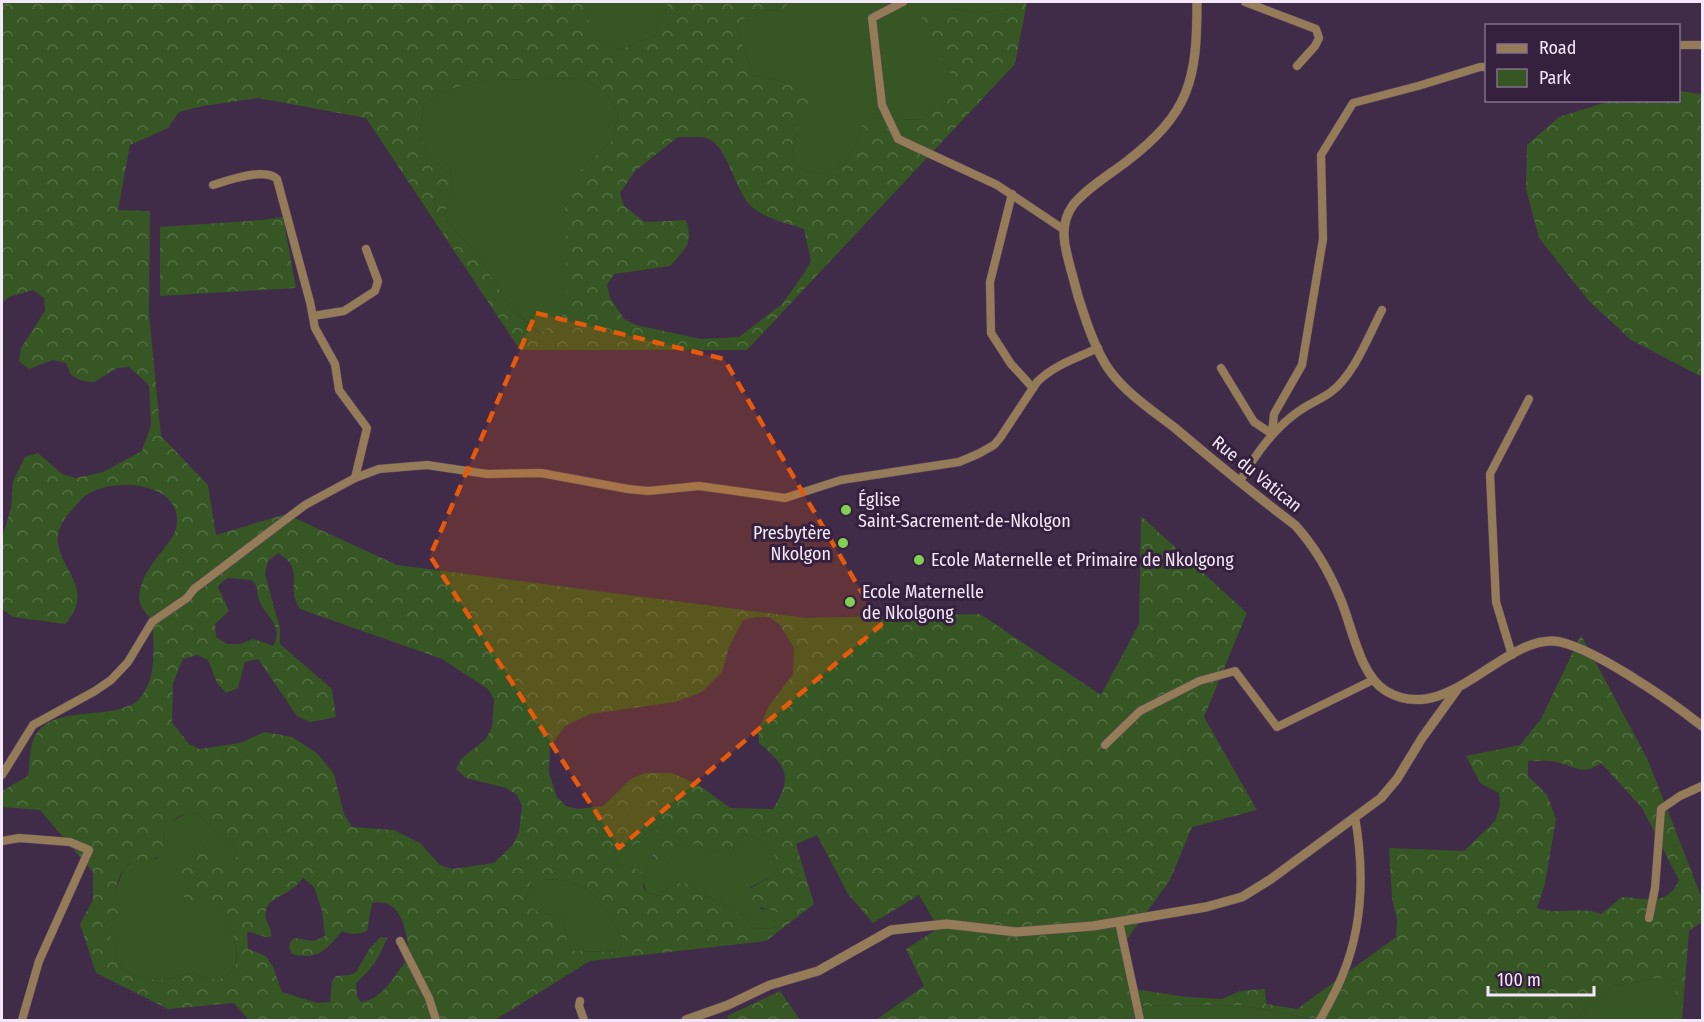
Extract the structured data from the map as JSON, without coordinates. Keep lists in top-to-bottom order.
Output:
{
  "streets": {
    "street": ["Rue du Vatican"]
  },
  "places": [
    "Église Saint-Sacrement-de-Nkolgon",
    "Presbytère Nkolgon",
    "Ecole Maternelle et Primaire de Nkolgong",
    "Ecole Maternelle de Nkolgong"
  ],
  "legend": ["Road", "Park"],
  "scale_bar": "100 m"
}
